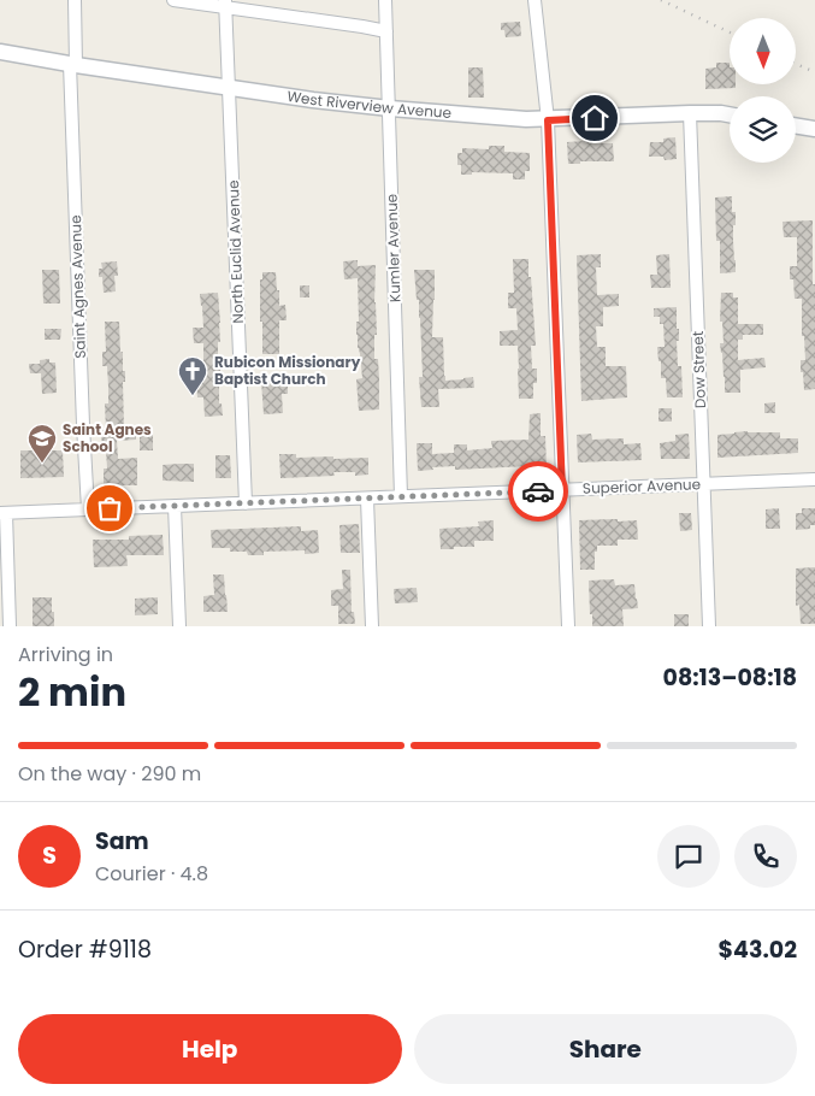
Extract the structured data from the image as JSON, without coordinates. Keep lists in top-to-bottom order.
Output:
{
  "streets": {
    "street": [
      "West Riverview Avenue",
      "Kumler Avenue",
      "North Euclid Avenue",
      "Saint Agnes Avenue",
      "Dow Street",
      "Superior Avenue"
    ]
  },
  "crossings": [
    ["West Riverview Avenue", "Kumler Avenue"],
    ["West Riverview Avenue", "North Euclid Avenue"],
    ["West Riverview Avenue", "Saint Agnes Avenue"],
    ["West Riverview Avenue", "Dow Street"],
    ["Kumler Avenue", "Superior Avenue"],
    ["North Euclid Avenue", "Superior Avenue"],
    ["Saint Agnes Avenue", "Superior Avenue"],
    ["Dow Street", "Superior Avenue"]
  ],
  "places": {
    "church": ["Rubicon Missionary Baptist Church"],
    "school or university": ["Saint Agnes School"]
  },
  "north": "bottom",
  "page": {
    "heading": ["2 min", "Arriving in", "08:13–08:18"],
    "panel": [
      "Sam",
      "Courier · 4.8",
      "Order #9118",
      "$43.02"
    ],
    "bar": "On the way · 290 m",
    "round": "S",
    "buttons": ["Help", "Share"]
  }
}
